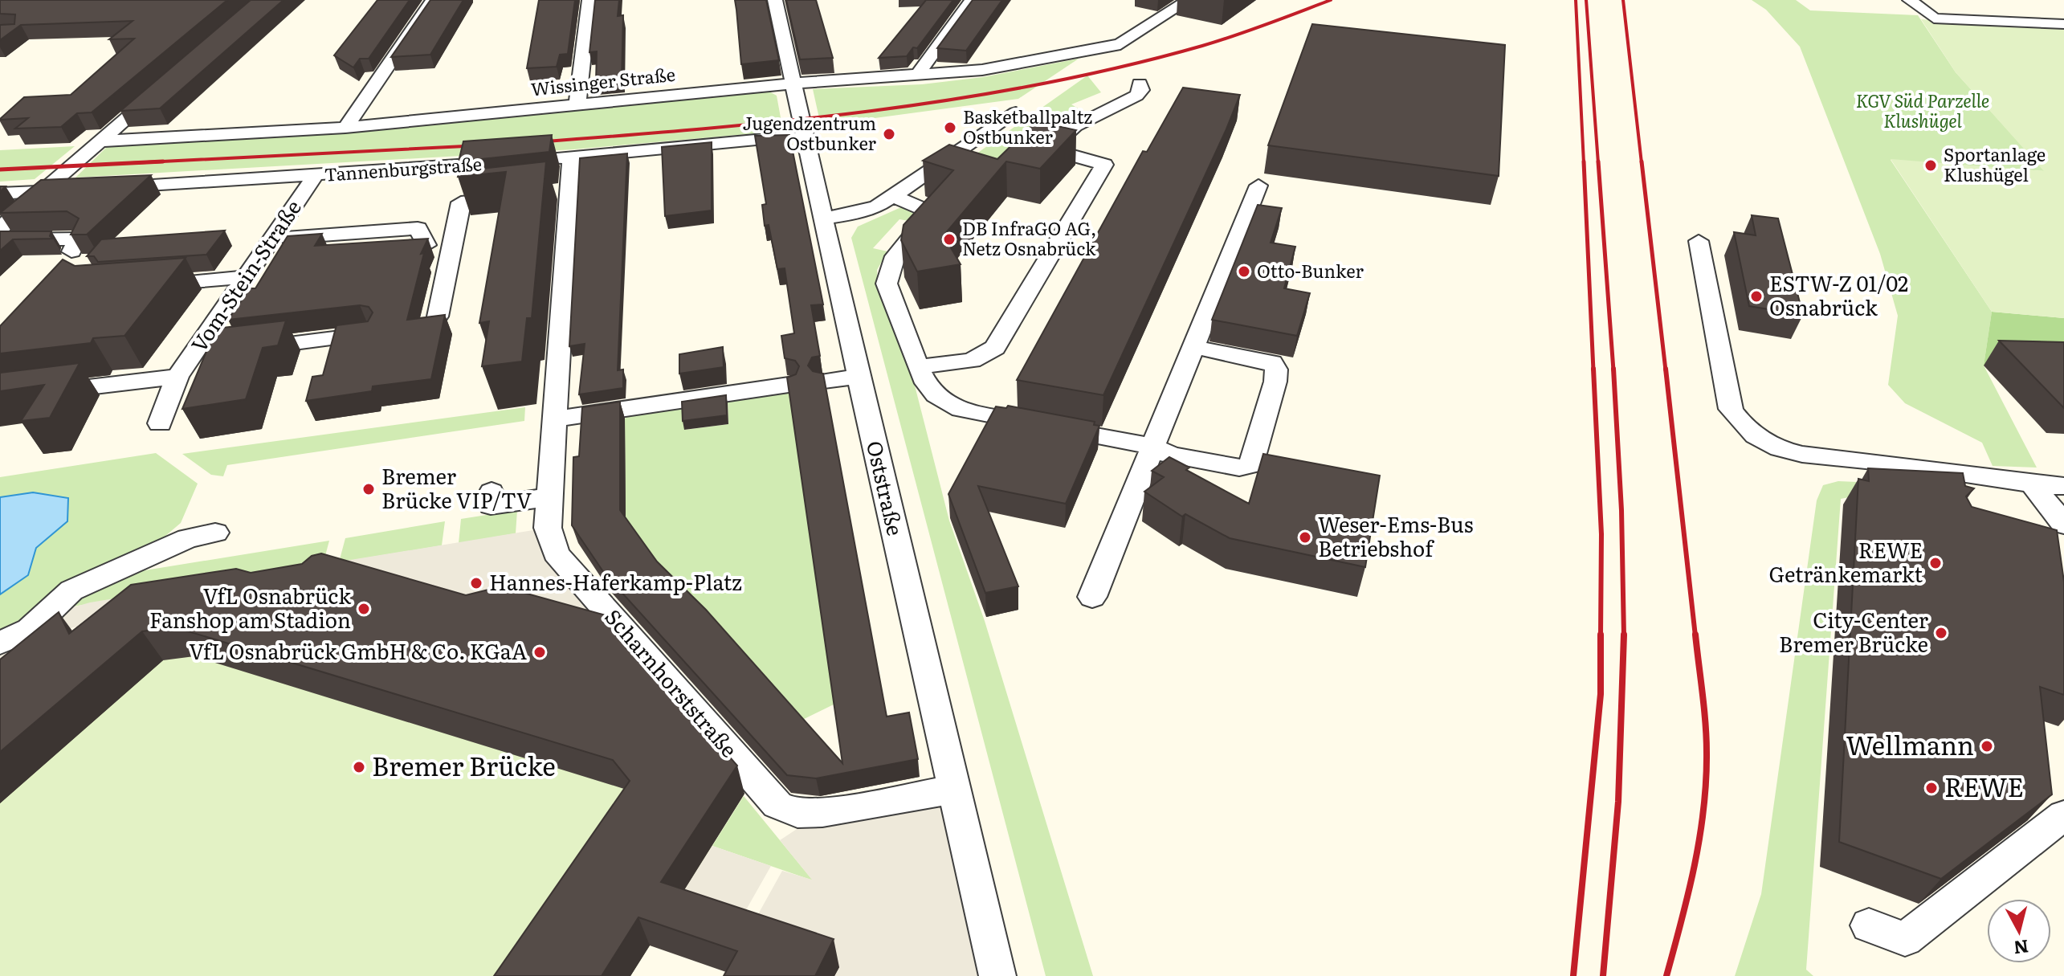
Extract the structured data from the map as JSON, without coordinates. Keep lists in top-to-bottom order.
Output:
{
  "streets": {
    "street": [
      "Wissinger Straße",
      "Tannenburgstraße",
      "Vom-Stein-Straße",
      "Oststraße",
      "Scharnhorststraße"
    ]
  },
  "crossings": [
    ["Wissinger Straße", "Oststraße"],
    ["Tannenburgstraße", "Vom-Stein-Straße"],
    ["Oststraße", "Scharnhorststraße"]
  ],
  "parks": ["KGV Süd Parzelle Klushügel"],
  "places": [
    "Basketballpaltz Ostbunker",
    "Jugendzentrum Ostbunker",
    "Sportanlage Klushügel",
    "DB InfraGO AG, Netz Osnabrück",
    "Otto-Bunker",
    "ESTW-Z 01/02 Osnabrück",
    "Bremer Brücke VIP/TV",
    "Weser-Ems-Bus Betriebshof",
    "REWE Getränkemarkt",
    "Hannes-Haferkamp-Platz",
    "VfL Osnabrück Fanshop am Stadion",
    "City-Center Bremer Brücke",
    "VfL Osnabrück GmbH & Co. KGaA",
    "Wellmann",
    "Bremer Brücke",
    "REWE"
  ],
  "north": "bottom"
}
